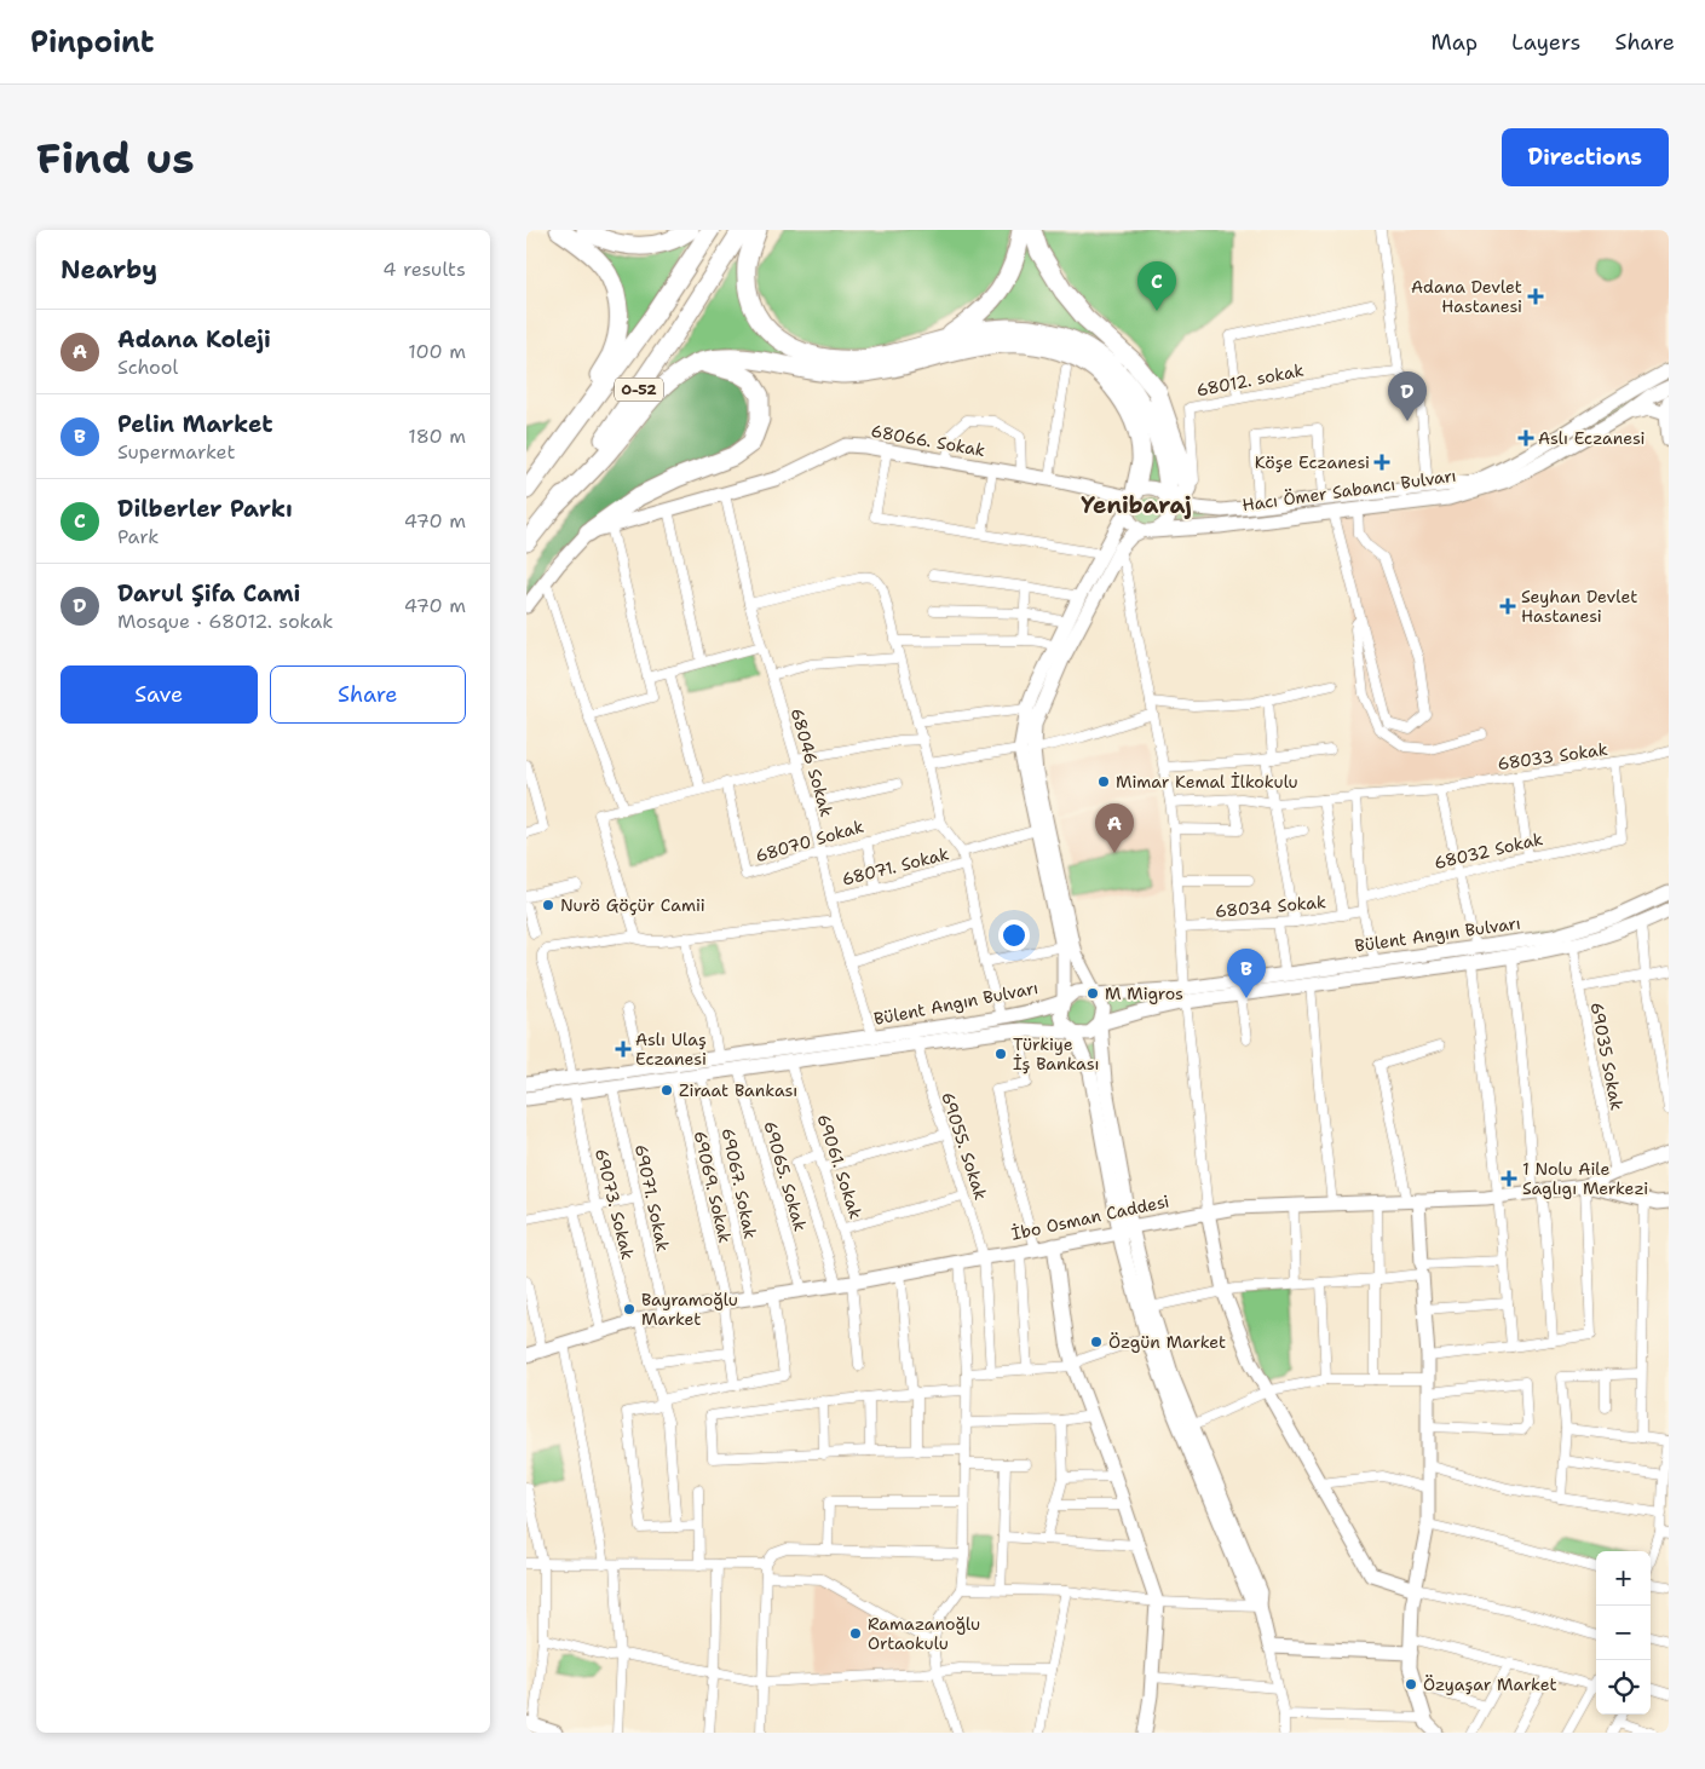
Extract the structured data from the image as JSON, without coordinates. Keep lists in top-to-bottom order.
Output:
{
  "streets": {
    "highway": ["O-52"],
    "main road": [
      "68066. Sokak",
      "Hacı Ömer Sabancı Bulvarı",
      "Bülent Angın Bulvarı",
      "İbo Osman Caddesi"
    ],
    "street": [
      "68012. sokak",
      "68033 Sokak",
      "68046 Sokak",
      "68070 Sokak",
      "68032 Sokak",
      "68071. Sokak",
      "68034 Sokak",
      "69035 Sokak",
      "69055. Sokak",
      "69061. Sokak",
      "69065. Sokak",
      "69067. Sokak",
      "69069. Sokak",
      "69071. Sokak",
      "69073. Sokak"
    ]
  },
  "crossings": [
    ["68066. Sokak", "Hacı Ömer Sabancı Bulvarı"],
    ["68066. Sokak", "68046 Sokak"],
    ["68033 Sokak", "68032 Sokak"],
    ["68046 Sokak", "68070 Sokak"],
    ["68046 Sokak", "68071. Sokak"],
    ["68046 Sokak", "Bülent Angın Bulvarı"],
    ["Bülent Angın Bulvarı", "69035 Sokak"],
    ["Bülent Angın Bulvarı", "69055. Sokak"],
    ["Bülent Angın Bulvarı", "69061. Sokak"],
    ["Bülent Angın Bulvarı", "69065. Sokak"],
    ["Bülent Angın Bulvarı", "69067. Sokak"],
    ["Bülent Angın Bulvarı", "69069. Sokak"],
    ["Bülent Angın Bulvarı", "69071. Sokak"],
    ["Bülent Angın Bulvarı", "69073. Sokak"],
    ["69055. Sokak", "İbo Osman Caddesi"],
    ["69061. Sokak", "İbo Osman Caddesi"],
    ["69065. Sokak", "İbo Osman Caddesi"],
    ["69067. Sokak", "İbo Osman Caddesi"],
    ["69069. Sokak", "İbo Osman Caddesi"],
    ["69071. Sokak", "İbo Osman Caddesi"],
    ["69073. Sokak", "İbo Osman Caddesi"]
  ],
  "districts": ["Yenibaraj"],
  "places": {
    "health": [
      "Adana Devlet Hastanesi",
      "Aslı Eczanesi",
      "Köşe Eczanesi",
      "Seyhan Devlet Hastanesi",
      "Aslı Ulaş Eczanesi",
      "1 Nolu Aile Saglıgı Merkezi"
    ],
    "other": [
      "Mimar Kemal İlkokulu",
      "Nurö Göçür Camii",
      "M Migros",
      "Türkiye İş Bankası",
      "Ziraat Bankası",
      "Bayramoğlu Market",
      "Özgün Market",
      "Ramazanoğlu Ortaokulu",
      "Özyaşar Market"
    ]
  },
  "page": {
    "header": "Pinpoint",
    "nav": ["Map", "Layers", "Share"],
    "buttons": [
      "Directions",
      ["Save", "Share"]
    ],
    "title": "Find us",
    "heading": ["Nearby", "4 results"],
    "pins": [
      "C",
      "D",
      "A",
      "B"
    ],
    "list": [
      {
        "mark": "A",
        "name": "Adana Koleji",
        "note": "School",
        "value": "100 m"
      },
      {
        "mark": "B",
        "name": "Pelin Market",
        "note": "Supermarket",
        "value": "180 m"
      },
      {
        "mark": "C",
        "name": "Dilberler Parkı",
        "note": "Park",
        "value": "470 m"
      },
      {
        "mark": "D",
        "name": "Darul Şifa Cami",
        "note": "Mosque · 68012. sokak",
        "value": "470 m"
      }
    ],
    "map_buttons": ["+", "−"]
  }
}
